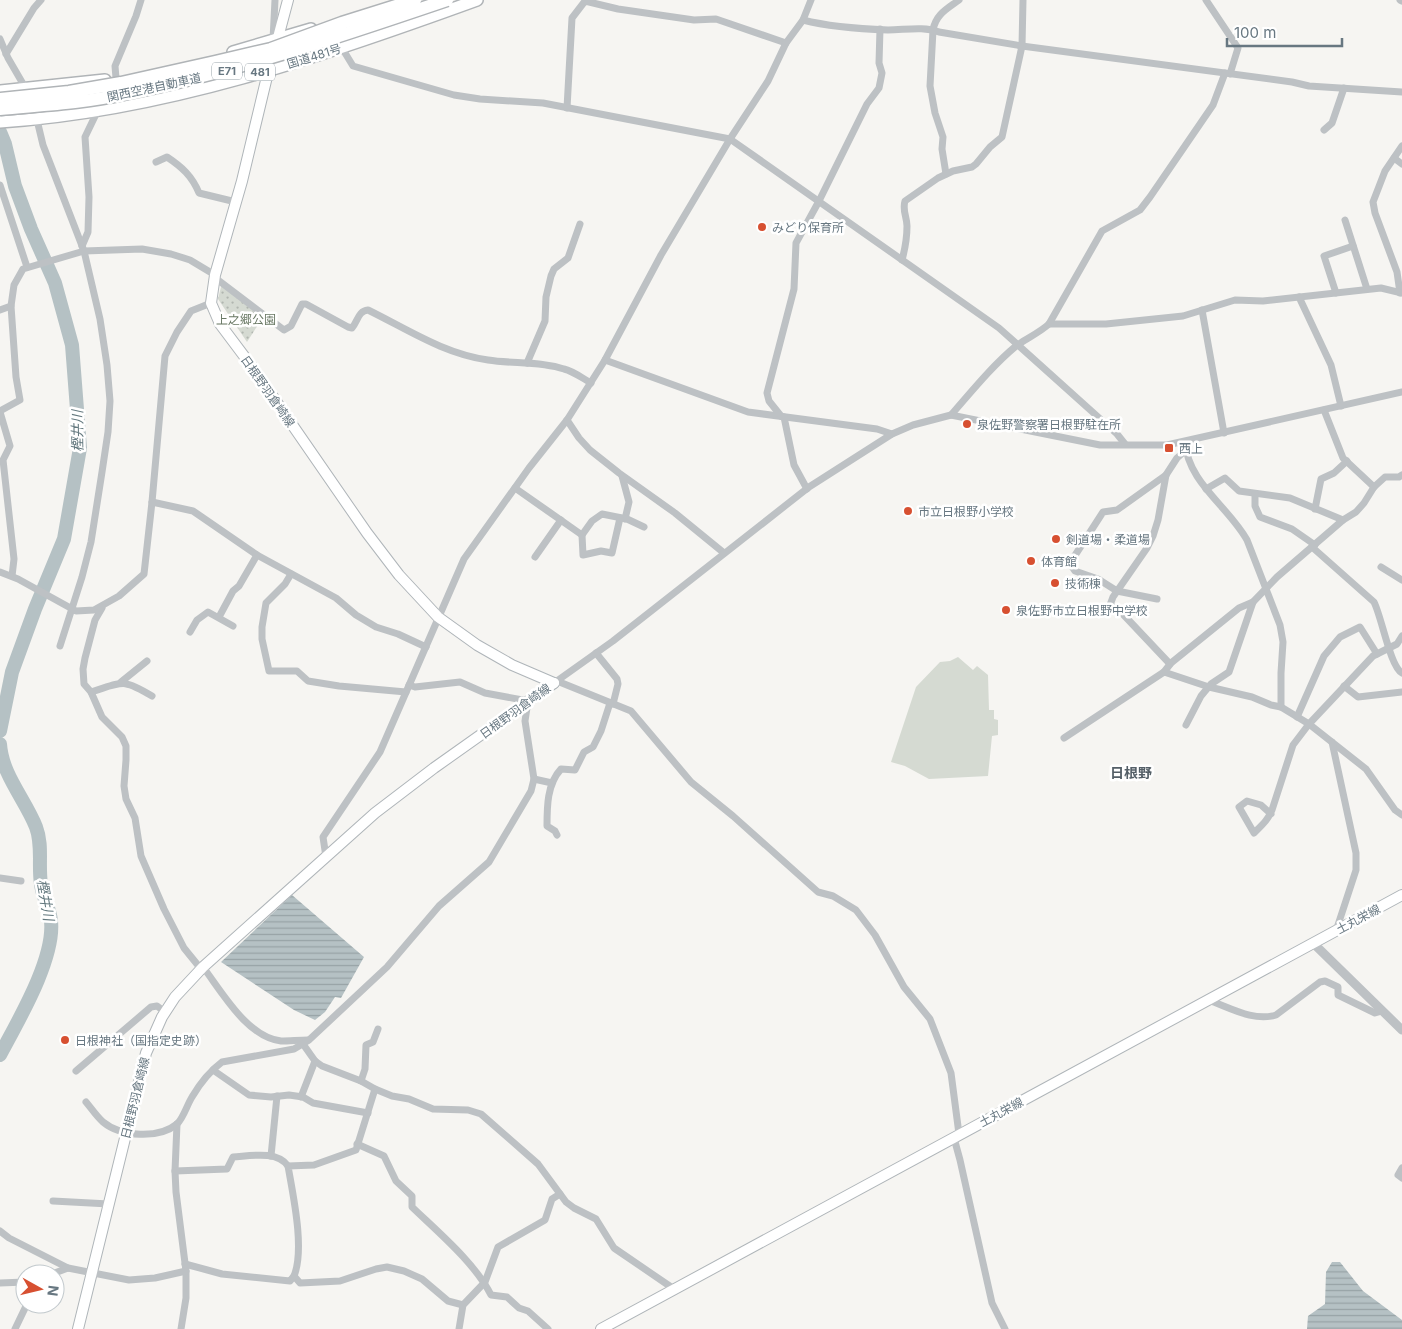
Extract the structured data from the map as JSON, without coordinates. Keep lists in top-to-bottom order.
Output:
{
  "streets": {
    "highway": [
      "国道481号",
      "E71",
      "481",
      "関西空港自動車道"
    ],
    "main road": ["日根野羽倉崎線", "土丸栄線"]
  },
  "districts": ["日根野"],
  "water": ["樫井川"],
  "parks": ["上之郷公園"],
  "places": {
    "other": [
      "みどり保育所",
      "泉佐野警察署日根野駐在所",
      "市立日根野小学校",
      "剣道場・柔道場",
      "体育館",
      "技術棟",
      "泉佐野市立日根野中学校",
      "日根神社（国指定史跡）"
    ],
    "transit": ["西上"]
  },
  "scale_bar": "100 m",
  "north": "right"
}
